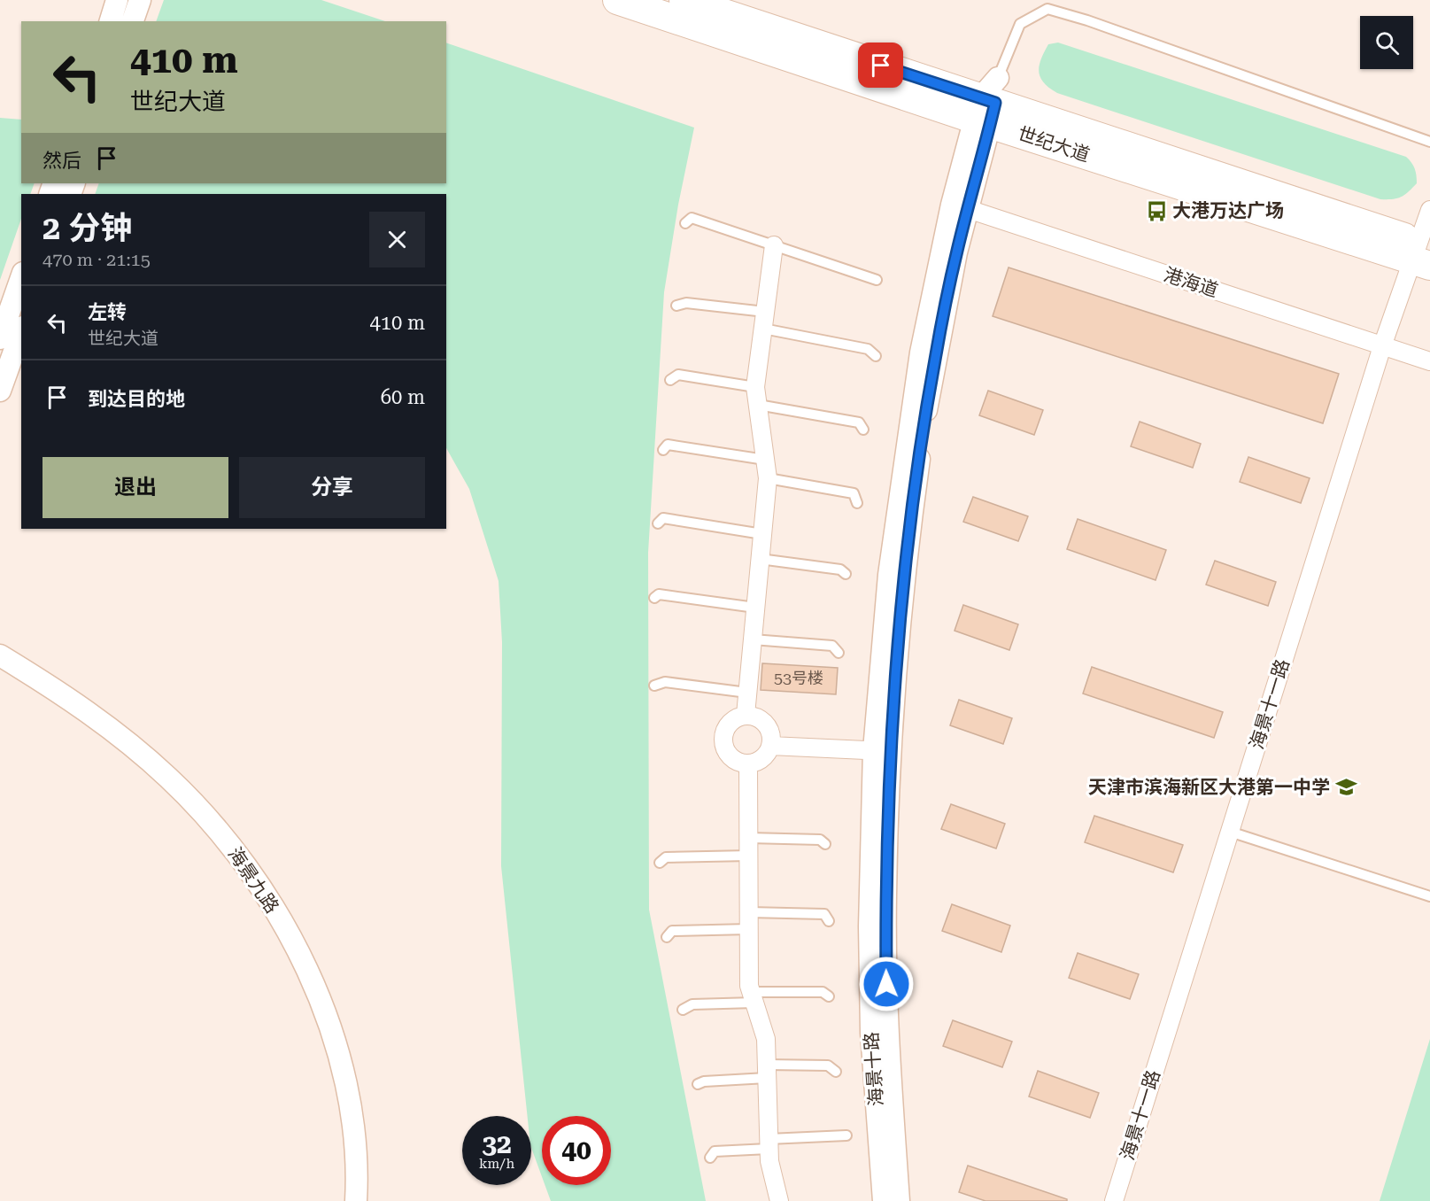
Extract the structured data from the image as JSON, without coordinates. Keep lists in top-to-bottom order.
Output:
{
  "streets": {
    "main road": ["世纪大道"],
    "street": [
      "港海道",
      "海景十一路",
      "海景九路",
      "海景十路"
    ]
  },
  "crossings": [
    ["世纪大道", "海景十一路"],
    ["世纪大道", "海景十路"],
    ["港海道", "海景十一路"],
    ["港海道", "海景十路"]
  ],
  "places": {
    "bus stop": ["大港万达广场"],
    "school or university": ["天津市滨海新区大港第一中学"]
  },
  "house_numbers": ["53号楼"],
  "page": {
    "turn": ["410 m", "世纪大道"],
    "then": "然后",
    "heading": ["2 分钟", "470 m · 21:15"],
    "list": [
      {
        "name": "左转",
        "note": "世纪大道",
        "value": "410 m"
      },
      {
        "name": "到达目的地",
        "value": "60 m"
      }
    ],
    "buttons": ["退出", "分享"],
    "speed": "32 km/h",
    "limit": "40"
  }
}
